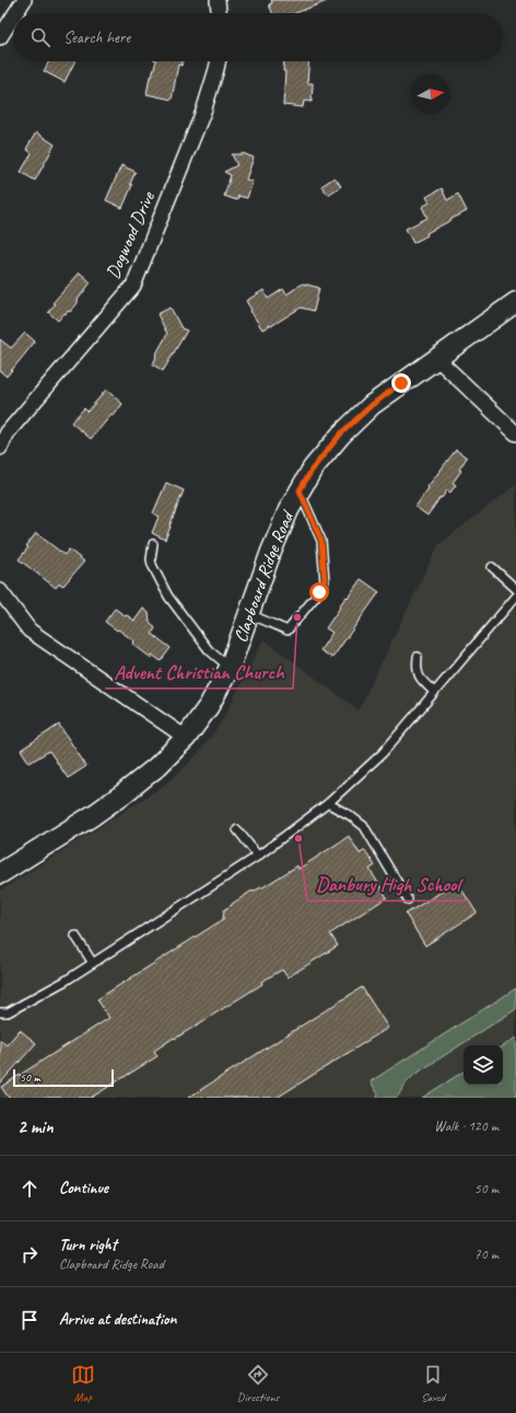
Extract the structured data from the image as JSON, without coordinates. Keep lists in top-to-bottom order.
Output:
{
  "streets": {
    "main road": ["Clapboard Ridge Road"],
    "street": ["Dogwood Drive"]
  },
  "places": ["Advent Christian Church", "Danbury High School"],
  "scale_bar": "50 m",
  "north": "right",
  "page": {
    "search": "Search here",
    "scale": "50 m",
    "heading": ["2 min", "Walk · 120 m"],
    "list": [
      ["Continue", "50 m"],
      ["Turn right", "Clapboard Ridge Road", "70 m"],
      "Arrive at destination"
    ],
    "nav": ["Map", "Directions", "Saved"]
  }
}
